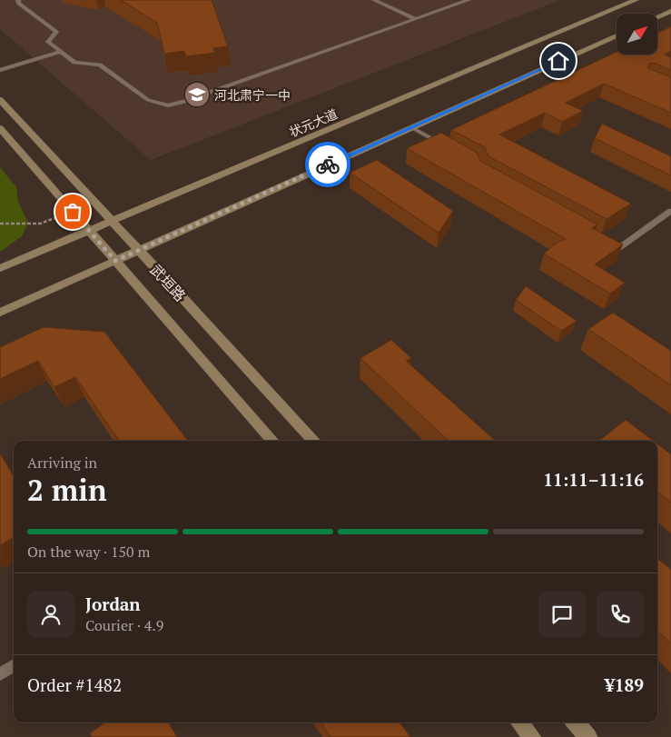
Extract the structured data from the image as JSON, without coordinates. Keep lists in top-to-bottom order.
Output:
{
  "streets": {
    "main road": ["状元大道", "武垣路"]
  },
  "crossings": [
    ["状元大道", "武垣路"]
  ],
  "places": {
    "school or university": ["河北肃宁一中"]
  },
  "north": "top right",
  "page": {
    "heading": ["2 min", "Arriving in", "11:11–11:16"],
    "panel": [
      "Jordan",
      "Courier · 4.9",
      "Order #1482",
      "¥189"
    ],
    "bar": "On the way · 150 m"
  }
}
